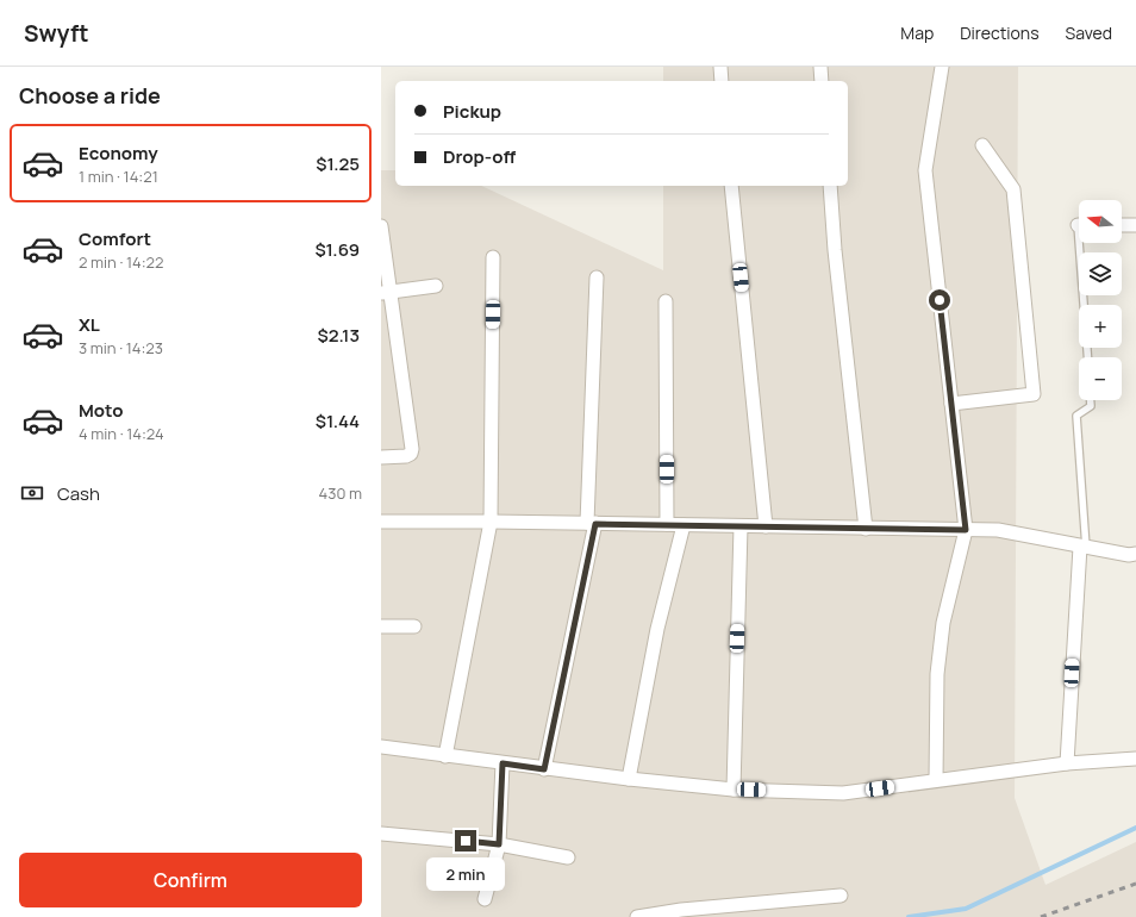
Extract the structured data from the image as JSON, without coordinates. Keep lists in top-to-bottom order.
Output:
{
  "north": "left",
  "page": {
    "header": "Swyft",
    "nav": ["Map", "Directions", "Saved"],
    "heading": "Choose a ride",
    "banner": ["Pickup", "Drop-off"],
    "list": [
      {
        "name": "Economy",
        "note": "1 min · 14:21",
        "value": "$1.25"
      },
      {
        "name": "Comfort",
        "note": "2 min · 14:22",
        "value": "$1.69"
      },
      {
        "name": "XL",
        "note": "3 min · 14:23",
        "value": "$2.13"
      },
      {
        "name": "Moto",
        "note": "4 min · 14:24",
        "value": "$1.44"
      }
    ],
    "map_buttons": ["+", "−"],
    "pay": ["Cash", "430 m"],
    "buttons": "Confirm",
    "bubble": "2 min"
  }
}
